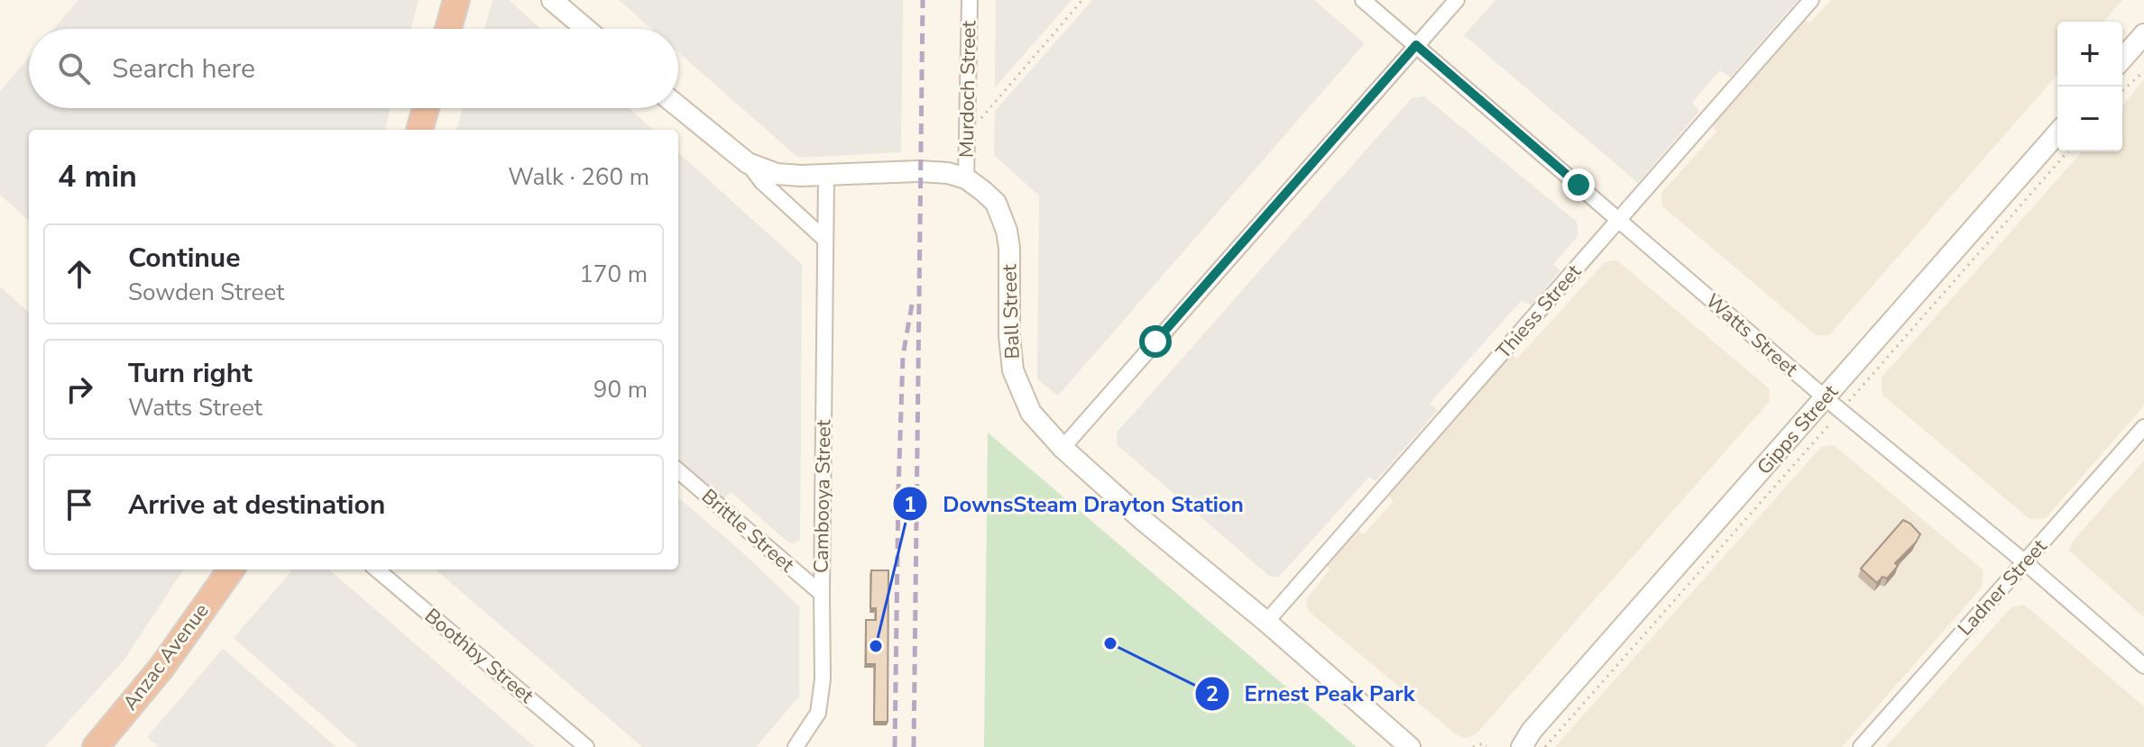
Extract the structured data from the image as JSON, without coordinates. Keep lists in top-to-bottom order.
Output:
{
  "streets": {
    "highway": ["Anzac Avenue"],
    "main road": ["Ball Street", "Gipps Street"],
    "street": [
      "Murdoch Street",
      "Thiess Street",
      "Watts Street",
      "Cambooya Street",
      "Brittle Street",
      "Ladner Street",
      "Boothby Street"
    ]
  },
  "crossings": [
    ["Murdoch Street", "Ball Street"],
    ["Ball Street", "Thiess Street"],
    ["Ball Street", "Cambooya Street"],
    ["Thiess Street", "Watts Street"],
    ["Watts Street", "Gipps Street"],
    ["Watts Street", "Ladner Street"],
    ["Cambooya Street", "Brittle Street"]
  ],
  "places": ["Ernest Peak Park", "DownsSteam Drayton Station"],
  "page": {
    "map_buttons": ["+", "−"],
    "search": "Search here",
    "heading": ["4 min", "Walk · 260 m"],
    "list": [
      ["Continue", "Sowden Street", "170 m"],
      ["Turn right", "Watts Street", "90 m"],
      "Arrive at destination"
    ]
  }
}
